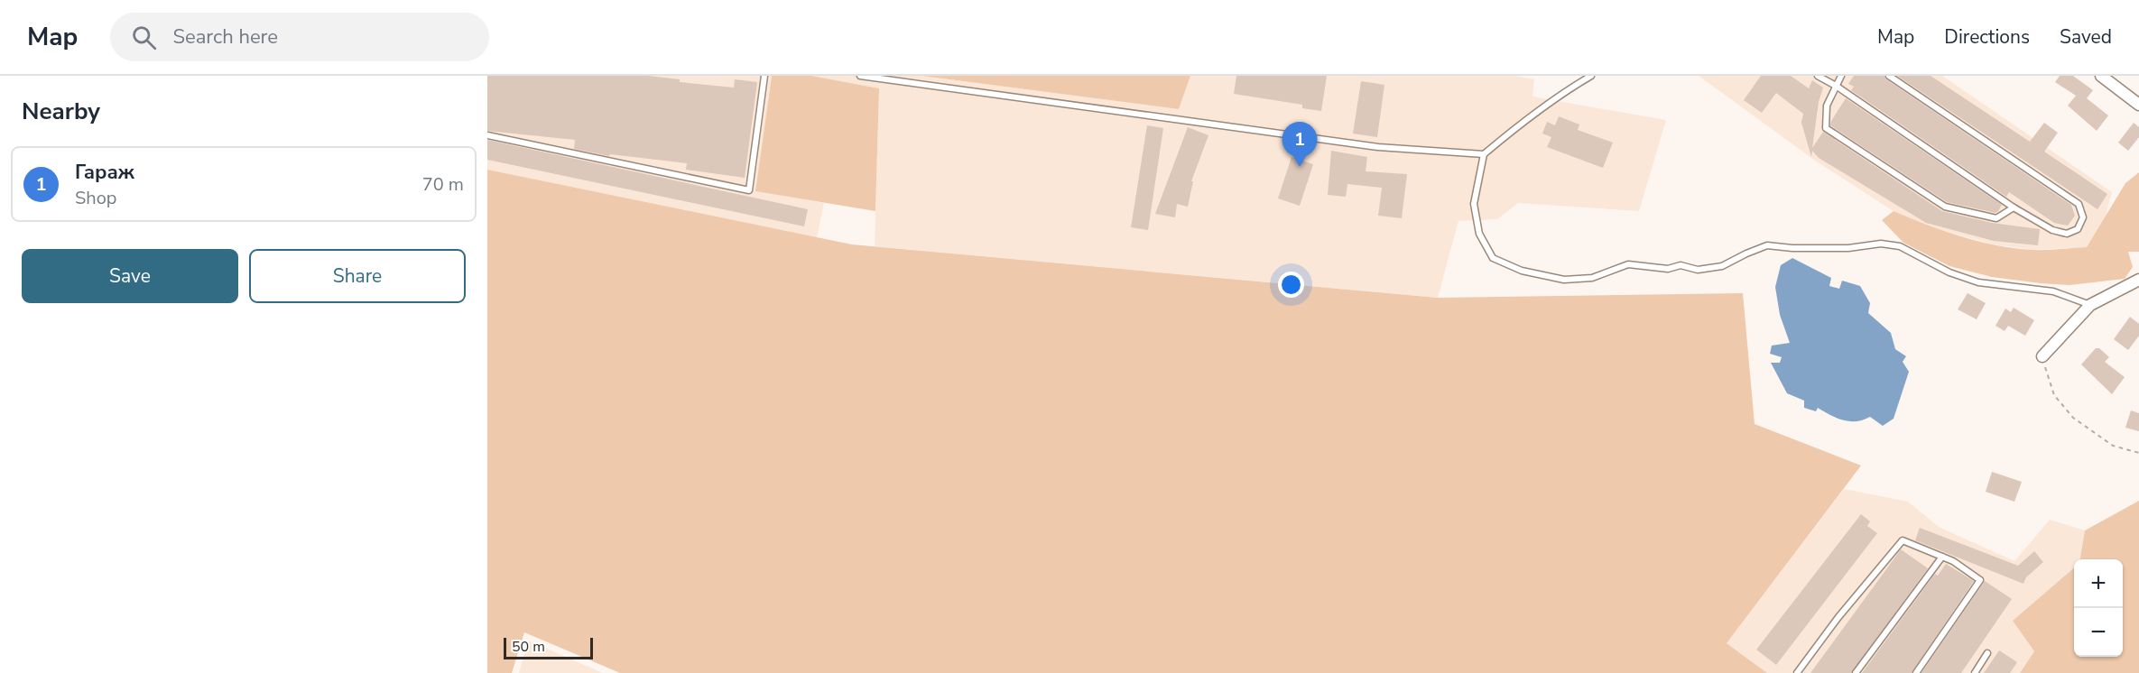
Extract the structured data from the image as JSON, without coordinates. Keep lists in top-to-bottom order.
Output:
{
  "scale_bar": "50 m",
  "page": {
    "header": "Map",
    "search": "Search here",
    "nav": ["Map", "Directions", "Saved"],
    "heading": "Nearby",
    "pins": "1",
    "list": [
      {
        "mark": "1",
        "name": "Гараж",
        "note": "Shop",
        "value": "70 m"
      }
    ],
    "buttons": ["Save", "Share"],
    "map_buttons": ["+", "−"],
    "scale": "50 m"
  }
}
